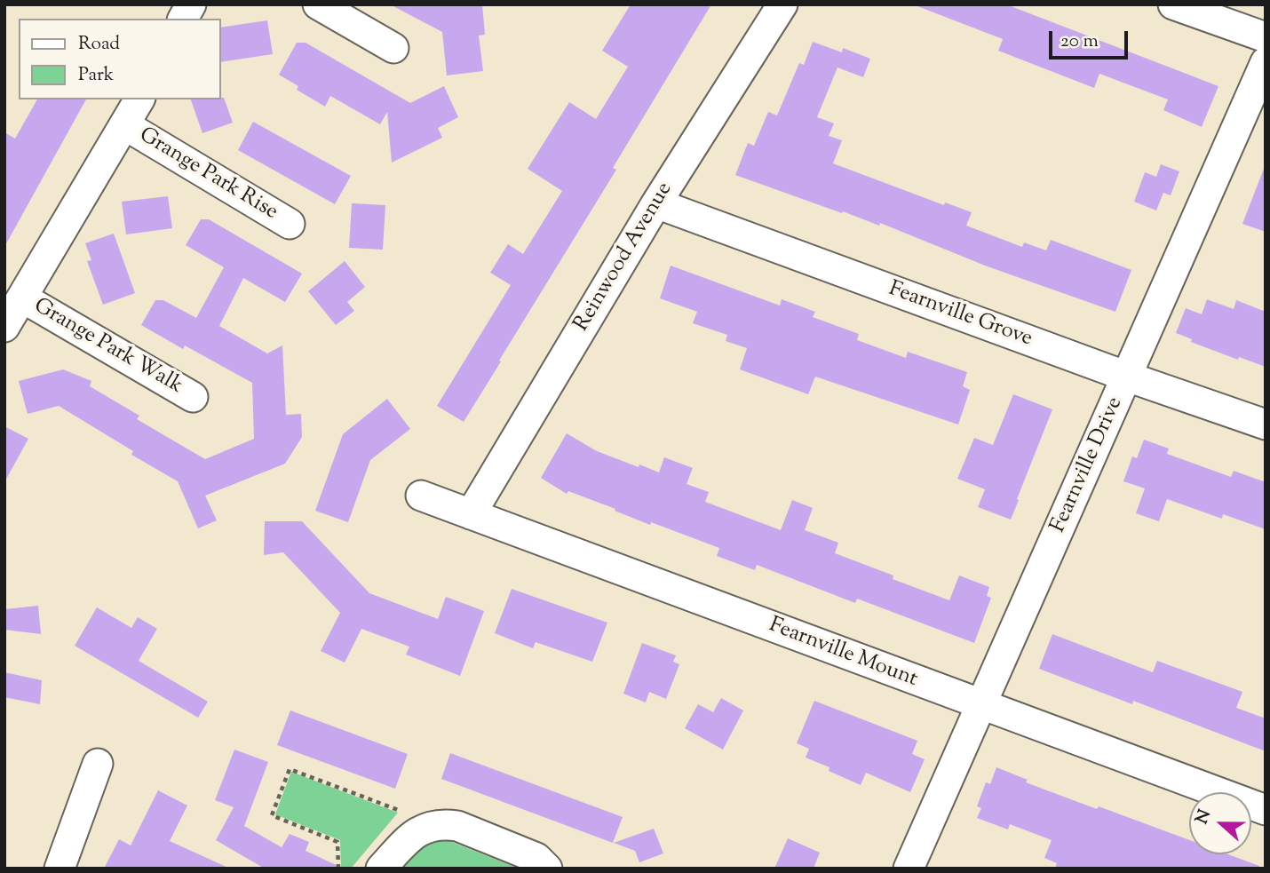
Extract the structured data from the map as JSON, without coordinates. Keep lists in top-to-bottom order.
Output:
{
  "streets": {
    "street": [
      "Grange Park Rise",
      "Reinwood Avenue",
      "Fearnville Grove",
      "Grange Park Walk",
      "Fearnville Drive",
      "Fearnville Mount"
    ]
  },
  "crossings": [
    ["Reinwood Avenue", "Fearnville Grove"],
    ["Reinwood Avenue", "Fearnville Mount"],
    ["Fearnville Grove", "Fearnville Drive"],
    ["Fearnville Drive", "Fearnville Mount"]
  ],
  "legend": ["Road", "Park"],
  "scale_bar": "20 m",
  "north": "left"
}
